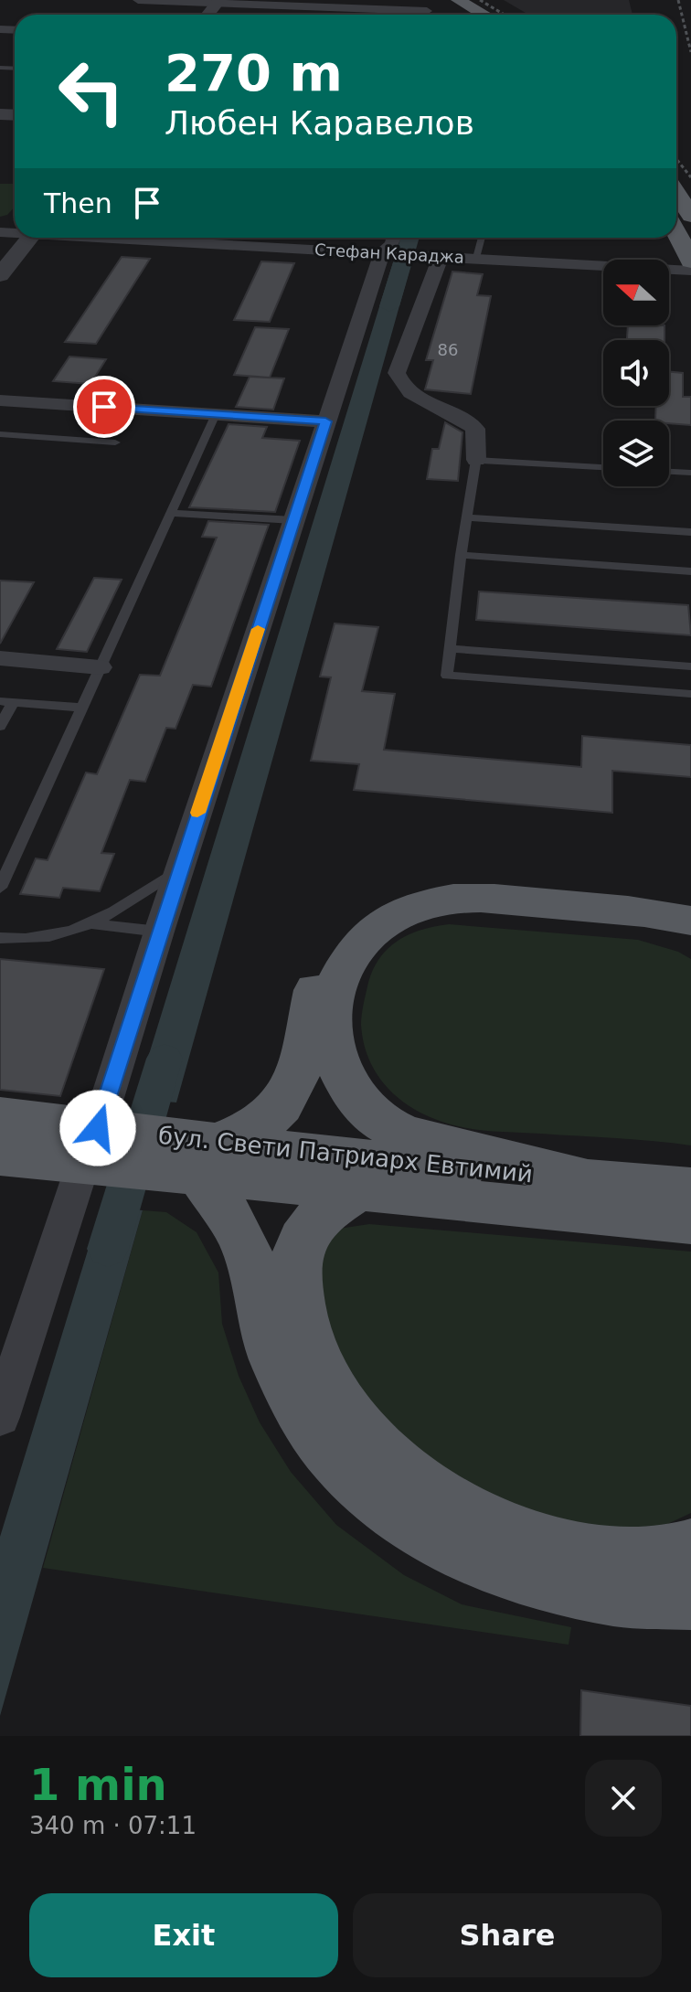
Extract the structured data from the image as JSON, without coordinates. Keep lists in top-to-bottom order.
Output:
{
  "streets": {
    "main road": ["бул. Свети Патриарх Евтимий"],
    "street": ["Стефан Караджа"]
  },
  "house_numbers": ["86"],
  "north": "left",
  "page": {
    "turn": ["270 m", "Любен Каравелов"],
    "then": "Then",
    "heading": ["1 min", "340 m · 07:11"],
    "buttons": ["Exit", "Share"]
  }
}
